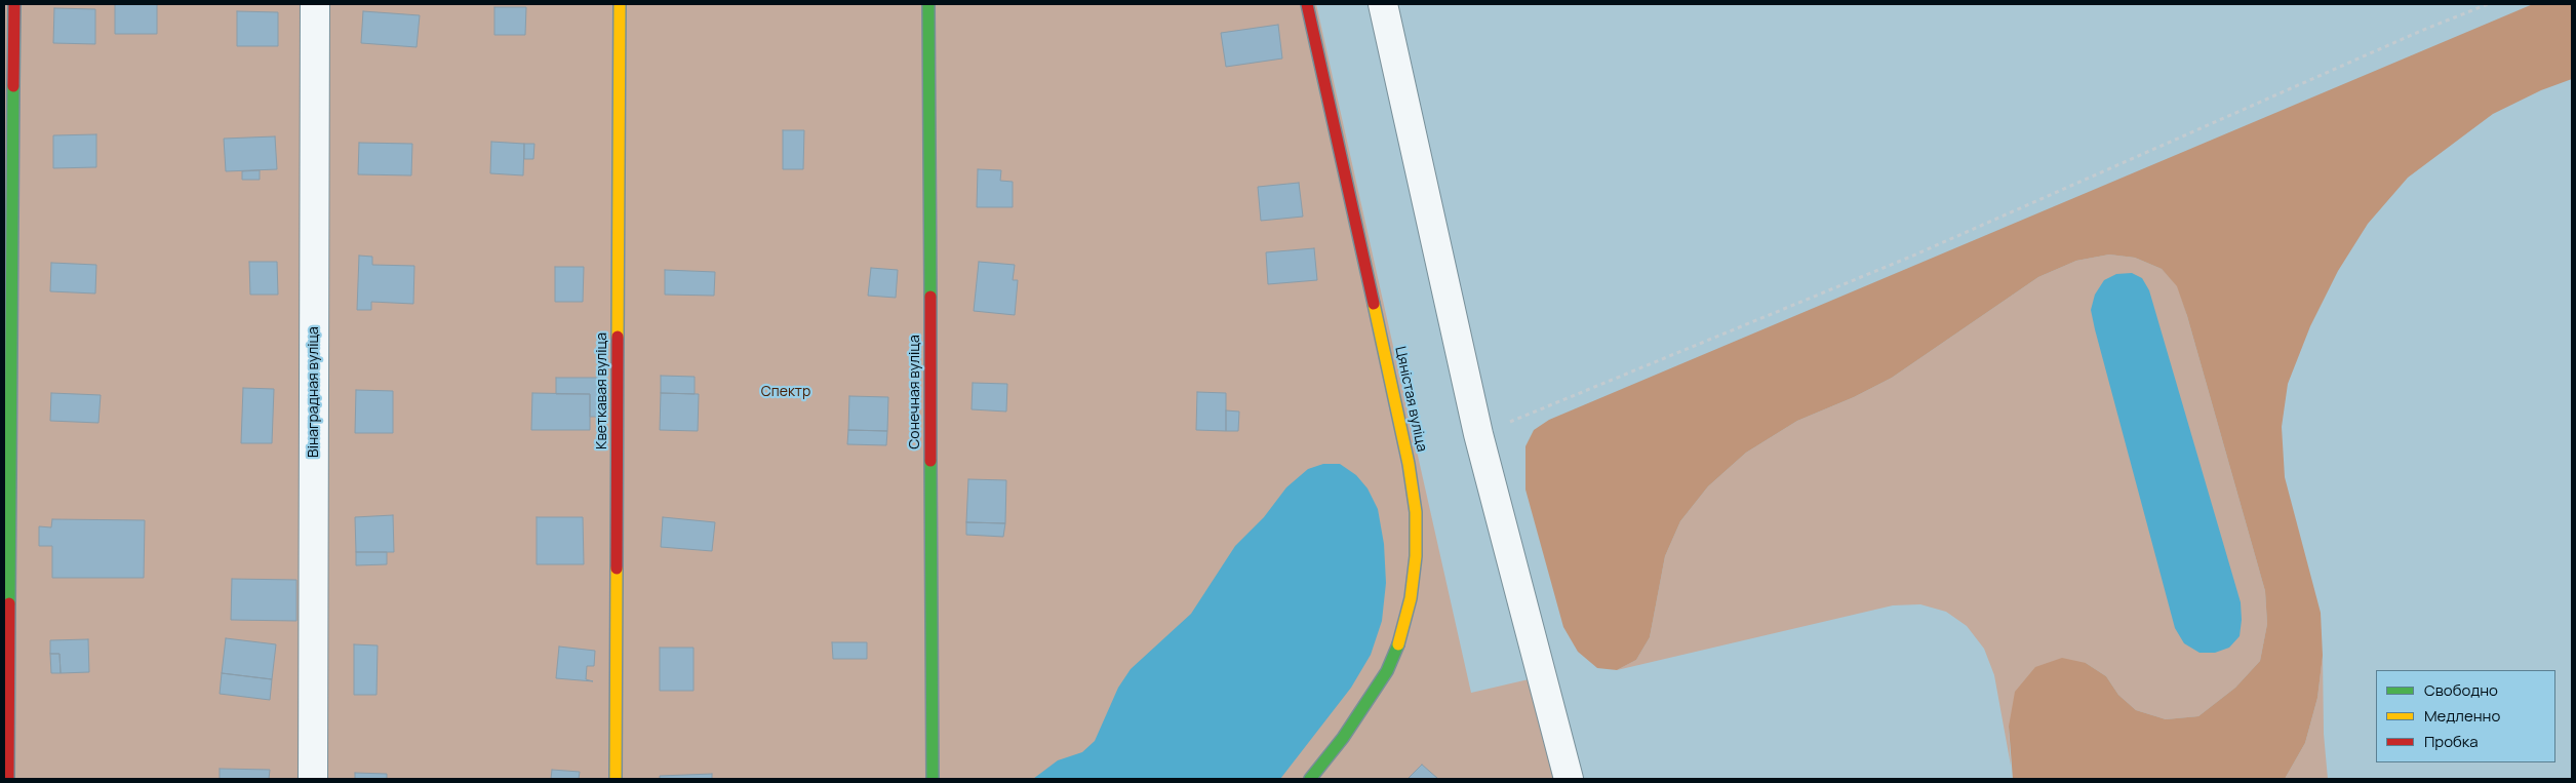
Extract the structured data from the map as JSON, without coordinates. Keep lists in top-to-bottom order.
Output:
{
  "streets": {
    "street": [
      "Кветкавая вуліца",
      "Вінаградная вуліца",
      "Сонечная вуліца",
      "Цяністая вуліца"
    ]
  },
  "parks": ["Спектр"],
  "legend": ["Свободно", "Медленно", "Пробка"]
}
